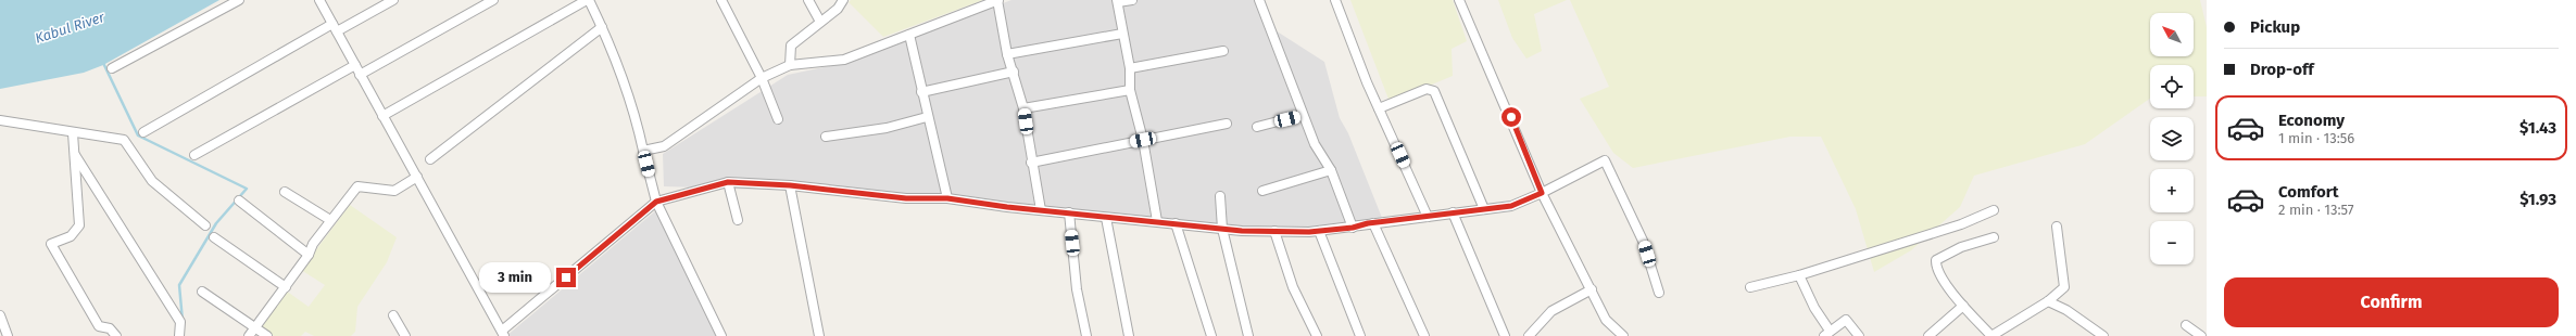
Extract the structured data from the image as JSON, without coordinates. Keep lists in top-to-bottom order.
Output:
{
  "water": ["Kabul River"],
  "north": "top left",
  "page": {
    "banner": ["Pickup", "Drop-off"],
    "map_buttons": ["+", "−"],
    "list": [
      {
        "name": "Economy",
        "note": "1 min · 13:56",
        "value": "$1.43"
      },
      {
        "name": "Comfort",
        "note": "2 min · 13:57",
        "value": "$1.93"
      }
    ],
    "bubble": "3 min",
    "buttons": "Confirm"
  }
}
